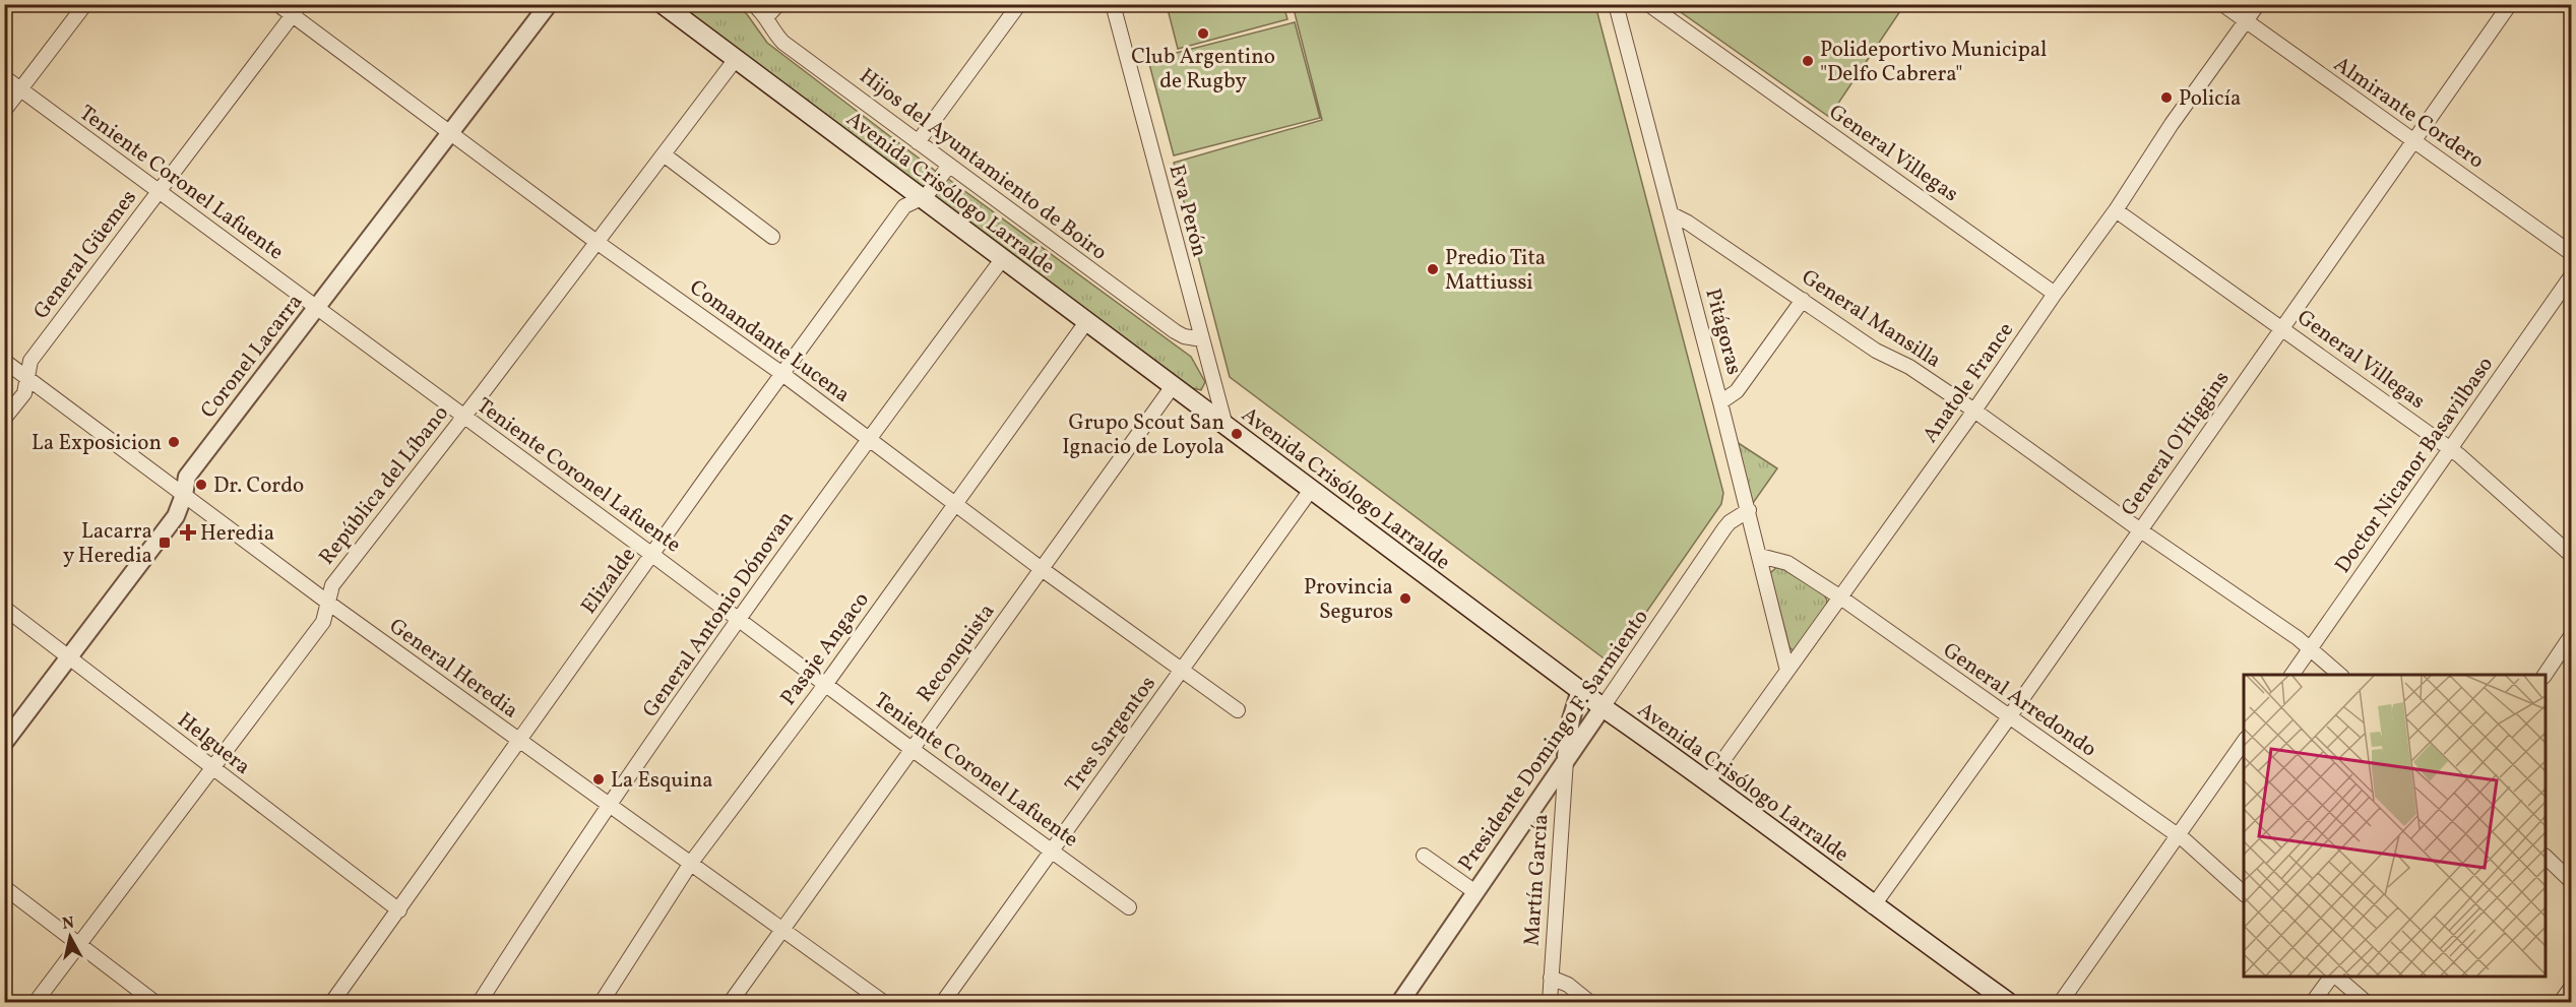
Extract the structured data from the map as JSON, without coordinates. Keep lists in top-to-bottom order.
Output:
{
  "streets": {
    "main road": ["Avenida Crisólogo Larralde"],
    "street": [
      "Almirante Cordero",
      "General Villegas",
      "Hijos del Ayuntamiento de Boiro",
      "Teniente Coronel Lafuente",
      "Eva Perón",
      "General Güemes",
      "General Mansilla",
      "Pitágoras",
      "Comandante Lucena",
      "Coronel Lacarra",
      "Anatole France",
      "General O'Higgins",
      "Doctor Nicanor Basavilbaso",
      "República del Líbano",
      "Elizalde",
      "General Antonio Dónovan",
      "Pasaje Angaco",
      "Reconquista",
      "General Heredia",
      "General Arredondo",
      "Tres Sargentos",
      "Presidente Domingo F. Sarmiento",
      "Helguera",
      "Martín García"
    ]
  },
  "crossings": [
    ["Almirante Cordero", "Anatole France"],
    ["Almirante Cordero", "General O'Higgins"],
    ["General Villegas", "Anatole France"],
    ["General Villegas", "General O'Higgins"],
    ["General Villegas", "Doctor Nicanor Basavilbaso"],
    ["Hijos del Ayuntamiento de Boiro", "Eva Perón"],
    ["Hijos del Ayuntamiento de Boiro", "Elizalde"],
    ["Teniente Coronel Lafuente", "General Güemes"],
    ["Teniente Coronel Lafuente", "Coronel Lacarra"],
    ["Teniente Coronel Lafuente", "República del Líbano"],
    ["Teniente Coronel Lafuente", "Elizalde"],
    ["Teniente Coronel Lafuente", "General Antonio Dónovan"],
    ["Teniente Coronel Lafuente", "Pasaje Angaco"],
    ["Teniente Coronel Lafuente", "Reconquista"],
    ["Teniente Coronel Lafuente", "Tres Sargentos"],
    ["Avenida Crisólogo Larralde", "Eva Perón"],
    ["Avenida Crisólogo Larralde", "Anatole France"],
    ["Avenida Crisólogo Larralde", "General O'Higgins"],
    ["Avenida Crisólogo Larralde", "República del Líbano"],
    ["Avenida Crisólogo Larralde", "Elizalde"],
    ["Avenida Crisólogo Larralde", "General Antonio Dónovan"],
    ["Avenida Crisólogo Larralde", "Pasaje Angaco"],
    ["Avenida Crisólogo Larralde", "Reconquista"],
    ["Avenida Crisólogo Larralde", "Tres Sargentos"],
    ["Avenida Crisólogo Larralde", "Presidente Domingo F. Sarmiento"],
    ["Avenida Crisólogo Larralde", "Martín García"],
    ["General Güemes", "Comandante Lucena"],
    ["General Güemes", "General Heredia"],
    ["General Mansilla", "Pitágoras"],
    ["General Mansilla", "Anatole France"],
    ["General Mansilla", "General O'Higgins"],
    ["General Mansilla", "Doctor Nicanor Basavilbaso"],
    ["Pitágoras", "Anatole France"],
    ["Pitágoras", "General Arredondo"],
    ["Pitágoras", "Presidente Domingo F. Sarmiento"],
    ["Comandante Lucena", "Coronel Lacarra"],
    ["Comandante Lucena", "República del Líbano"],
    ["Comandante Lucena", "Elizalde"],
    ["Comandante Lucena", "General Antonio Dónovan"],
    ["Comandante Lucena", "Pasaje Angaco"],
    ["Comandante Lucena", "Reconquista"],
    ["Comandante Lucena", "Tres Sargentos"],
    ["Coronel Lacarra", "General Heredia"],
    ["Coronel Lacarra", "Helguera"],
    ["Anatole France", "General Arredondo"],
    ["General O'Higgins", "General Arredondo"],
    ["República del Líbano", "General Heredia"],
    ["República del Líbano", "Helguera"],
    ["Elizalde", "General Heredia"],
    ["Elizalde", "Helguera"],
    ["General Antonio Dónovan", "General Heredia"],
    ["Pasaje Angaco", "General Heredia"],
    ["Reconquista", "General Heredia"],
    ["Presidente Domingo F. Sarmiento", "Martín García"]
  ],
  "places": {
    "other": [
      "Club Argentino de Rugby",
      "Polideportivo Municipal \"Delfo Cabrera\"",
      "Policía",
      "Predio Tita Mattiussi",
      "Grupo Scout San Ignacio de Loyola",
      "La Exposicion",
      "Dr. Cordo",
      "Provincia Seguros",
      "La Esquina"
    ],
    "health": ["Heredia"],
    "transit": ["Lacarra y Heredia"]
  },
  "north": "top"
}
